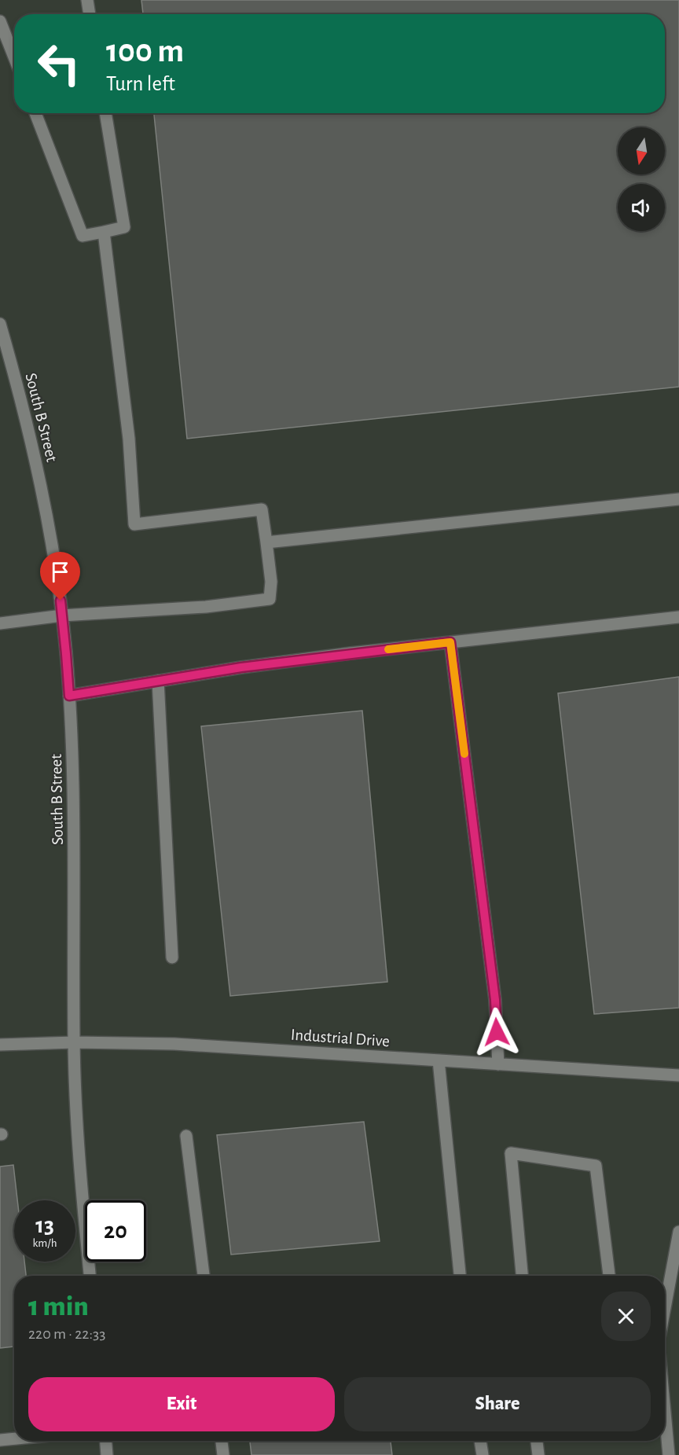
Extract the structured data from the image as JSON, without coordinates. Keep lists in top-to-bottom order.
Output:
{
  "streets": {
    "street": ["South B Street", "Industrial Drive"]
  },
  "crossings": [
    ["South B Street", "Industrial Drive"]
  ],
  "north": "bottom",
  "page": {
    "turn": ["100 m", "Turn left"],
    "speed": "13 km/h",
    "limit": "20",
    "heading": ["1 min", "220 m · 22:33"],
    "buttons": ["Exit", "Share"]
  }
}
